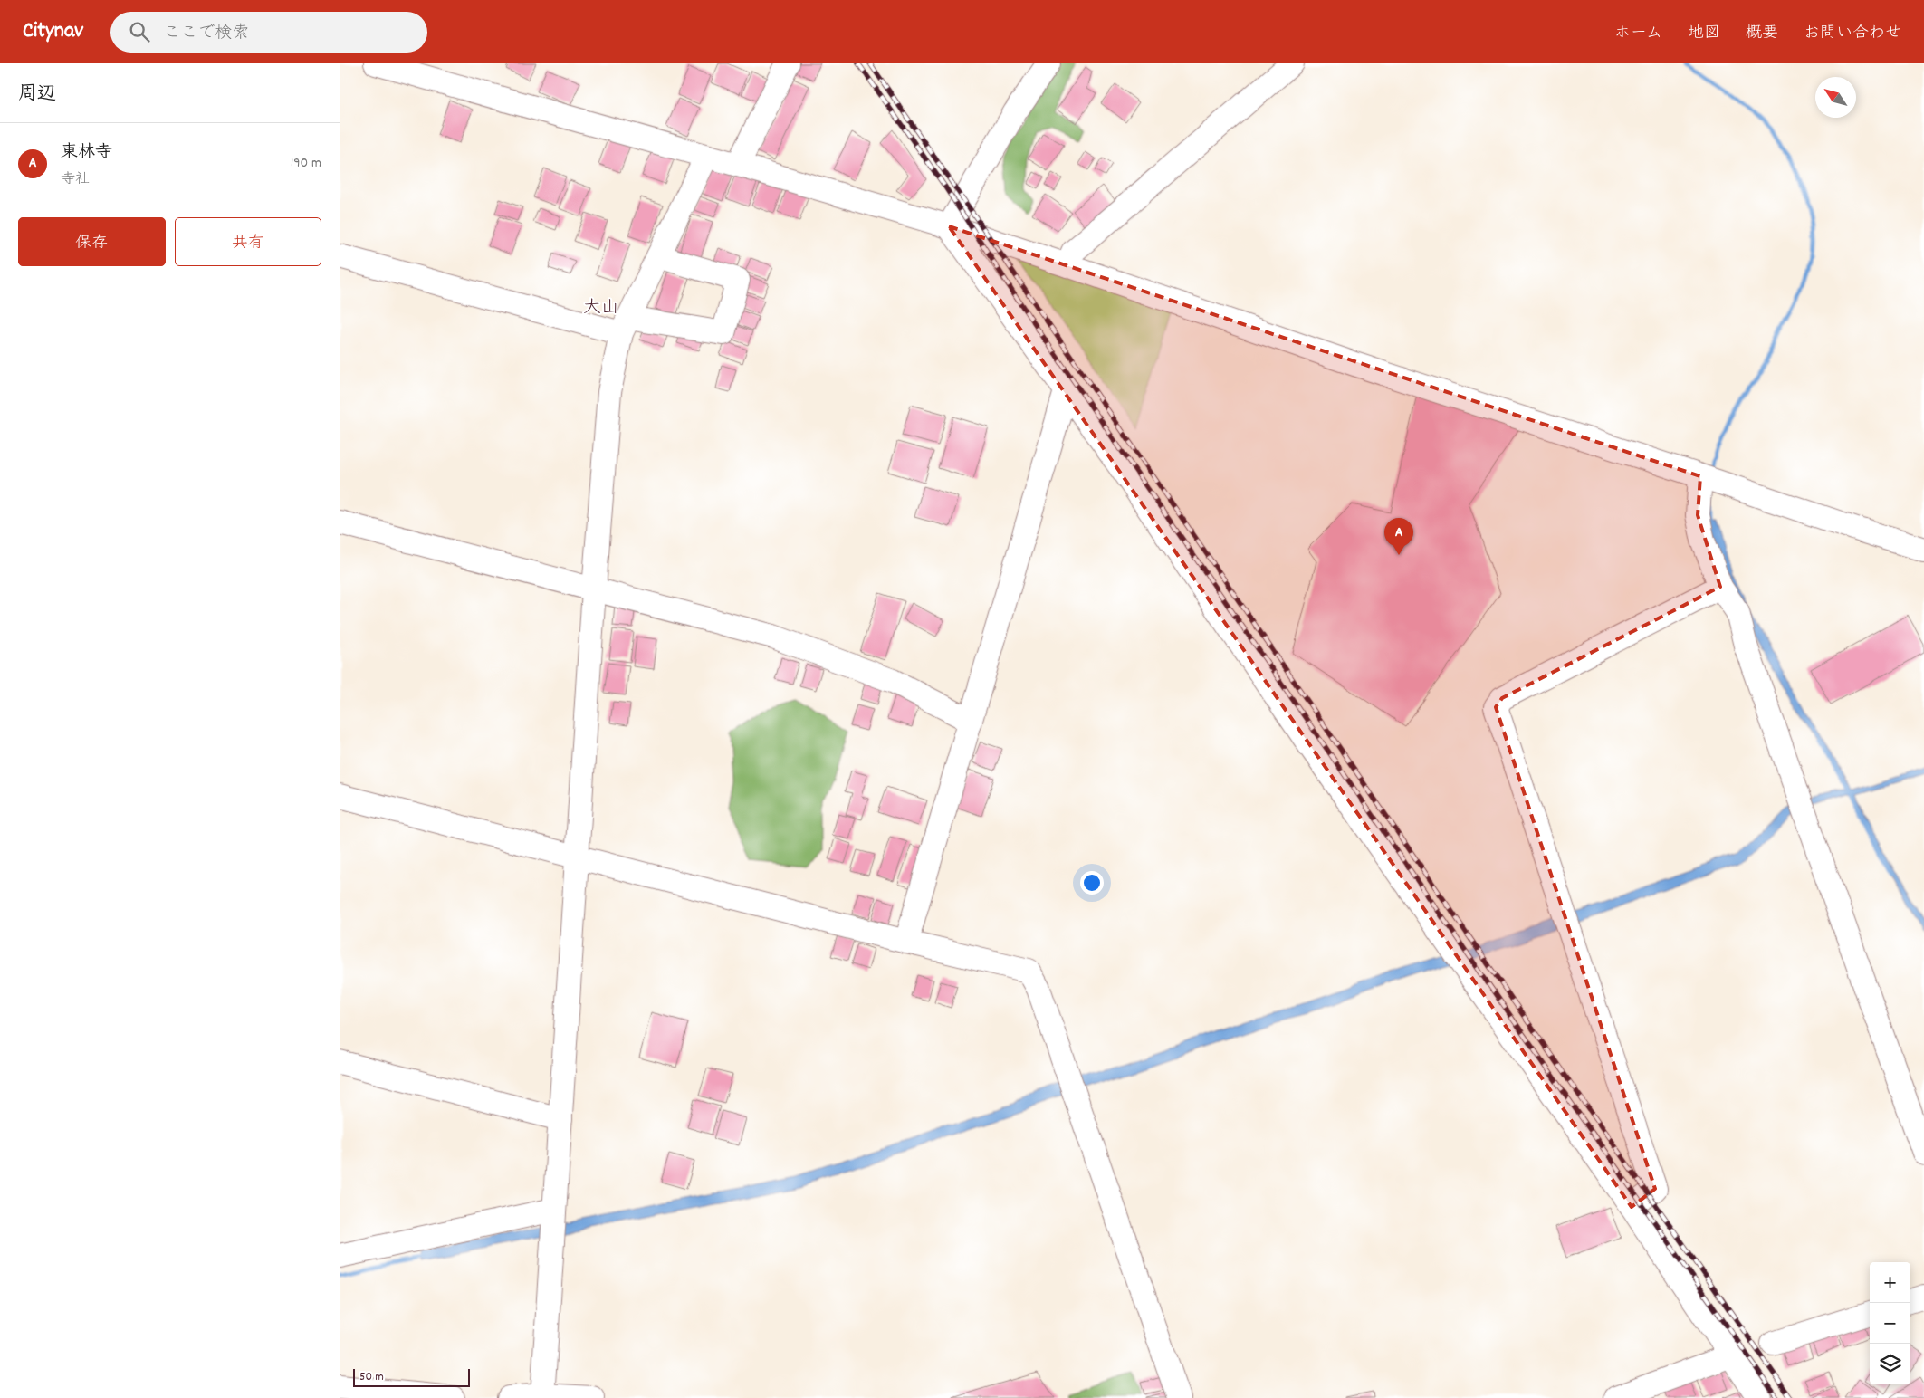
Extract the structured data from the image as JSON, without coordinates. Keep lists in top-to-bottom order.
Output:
{
  "districts": ["大山"],
  "scale_bar": "50 m",
  "north": "top left",
  "page": {
    "header": "Citynav",
    "search": "ここで検索",
    "nav": [
      "ホーム",
      "地図",
      "概要",
      "お問い合わせ"
    ],
    "heading": "周辺",
    "list": [
      {
        "mark": "A",
        "name": "東林寺",
        "note": "寺社",
        "value": "190 m"
      }
    ],
    "buttons": ["保存", "共有"],
    "pins": "A",
    "map_buttons": ["+", "−"],
    "scale": "50 m"
  }
}
